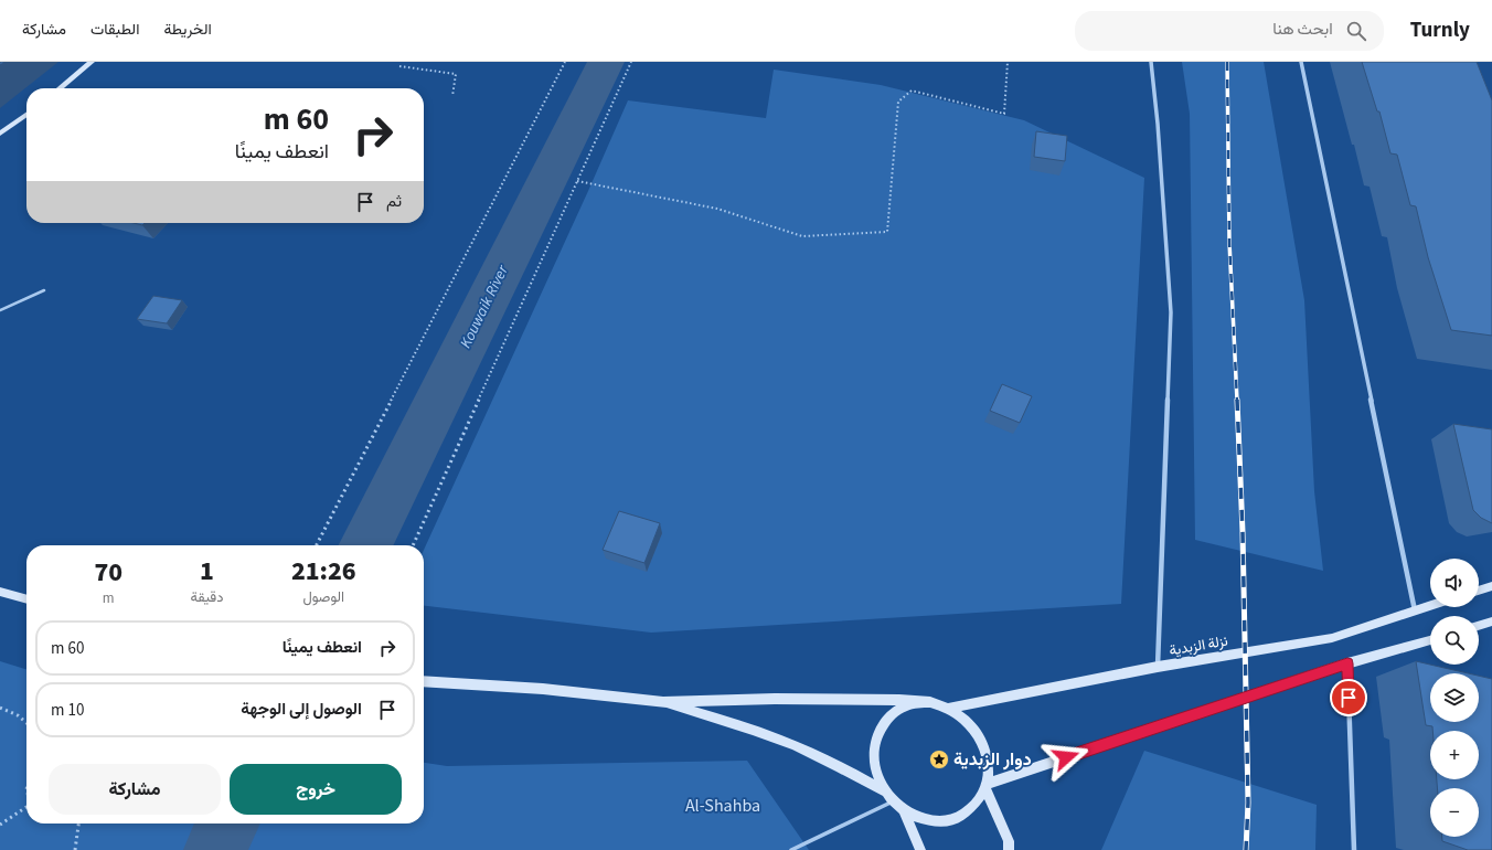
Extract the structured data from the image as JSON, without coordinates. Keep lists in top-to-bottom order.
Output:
{
  "streets": {
    "main road": ["نزلة الزبدية"]
  },
  "water": ["Kouwaik River"],
  "parks": ["Al-Shahba"],
  "places": {
    "place": ["دوار الزبدية"]
  },
  "page": {
    "header": "Turnly",
    "search": "ابحث هنا",
    "nav": ["الخريطة", "الطبقات", "مشاركة"],
    "turn": ["60 m", "انعطف يمينًا"],
    "then": "ثم",
    "eta": [
      "21:26",
      "الوصول",
      "1",
      "دقيقة",
      "70",
      "m"
    ],
    "map_buttons": ["+", "−"],
    "list": [
      {
        "name": "انعطف يمينًا",
        "value": "60 m"
      },
      {
        "name": "الوصول إلى الوجهة",
        "value": "10 m"
      }
    ],
    "buttons": ["خروج", "مشاركة"]
  }
}
